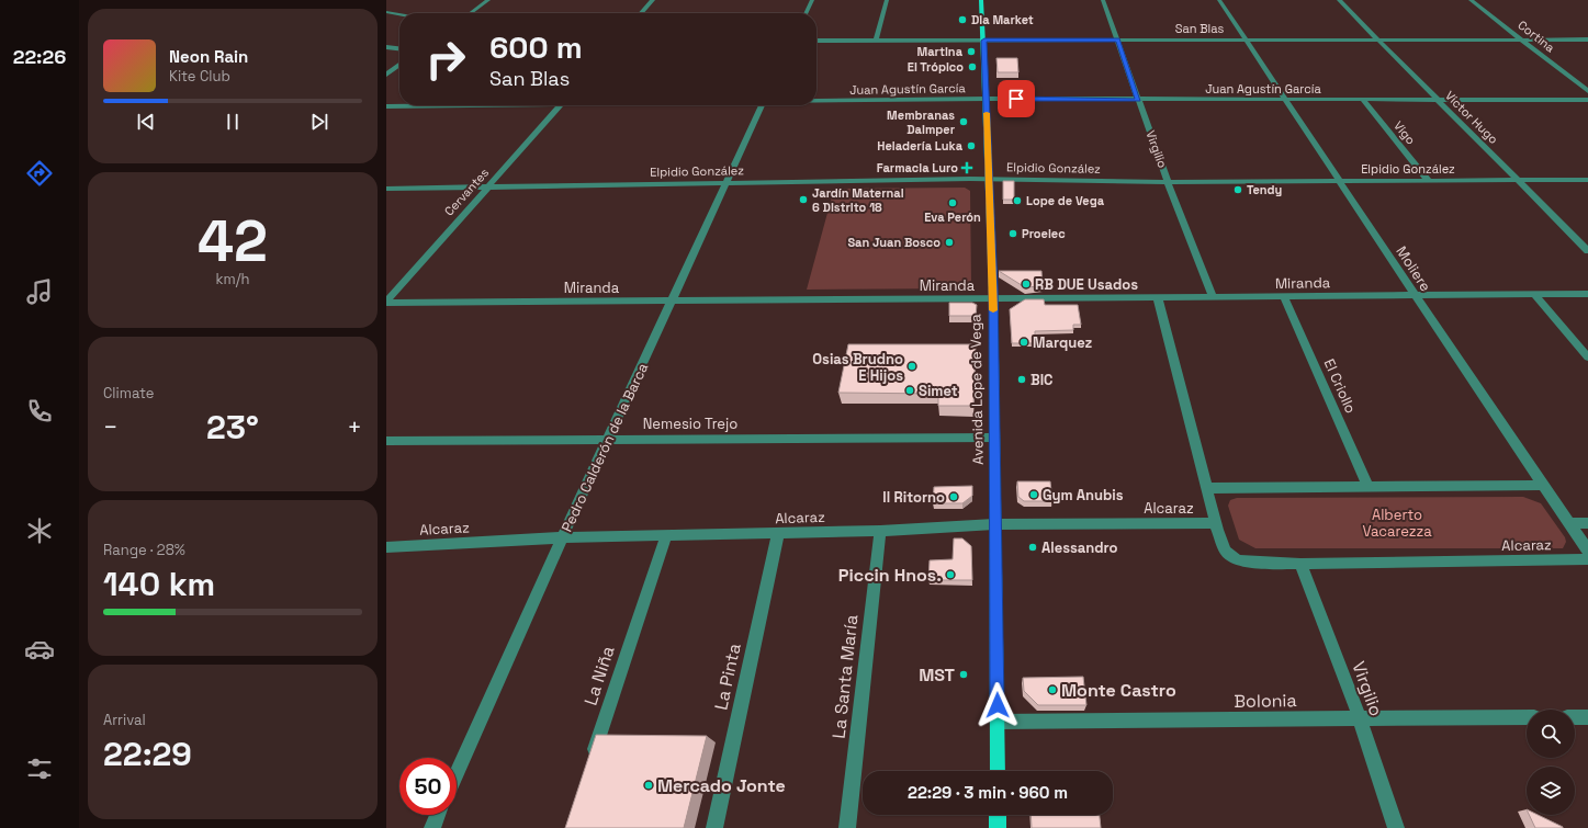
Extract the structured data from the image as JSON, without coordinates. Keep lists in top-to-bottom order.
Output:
{
  "streets": {
    "main road": ["Avenida Lope de Vega"],
    "street": [
      "San Blas",
      "Cortina",
      "Juan Agustín García",
      "Víctor Hugo",
      "Vigo",
      "Virgilio",
      "Elpidio González",
      "Cervantes",
      "Moliere",
      "Miranda",
      "El Criollo",
      "Nemesio Trejo",
      "Pedro Calderón de la Barca",
      "Alcaraz",
      "La Niña",
      "La Pinta",
      "La Santa María",
      "Bolonia"
    ]
  },
  "crossings": [
    ["San Blas", "Cortina"],
    ["San Blas", "Víctor Hugo"],
    ["San Blas", "Virgilio"],
    ["San Blas", "Moliere"],
    ["San Blas", "Avenida Lope de Vega"],
    ["Juan Agustín García", "Víctor Hugo"],
    ["Juan Agustín García", "Vigo"],
    ["Juan Agustín García", "Virgilio"],
    ["Juan Agustín García", "Moliere"],
    ["Juan Agustín García", "Avenida Lope de Vega"],
    ["Víctor Hugo", "Elpidio González"],
    ["Vigo", "Elpidio González"],
    ["Virgilio", "Elpidio González"],
    ["Virgilio", "Miranda"],
    ["Virgilio", "Alcaraz"],
    ["Virgilio", "Bolonia"],
    ["Elpidio González", "Cervantes"],
    ["Elpidio González", "Moliere"],
    ["Elpidio González", "Avenida Lope de Vega"],
    ["Elpidio González", "Pedro Calderón de la Barca"],
    ["Cervantes", "Miranda"],
    ["Moliere", "Miranda"],
    ["Moliere", "Alcaraz"],
    ["Miranda", "El Criollo"],
    ["Miranda", "Avenida Lope de Vega"],
    ["Miranda", "Pedro Calderón de la Barca"],
    ["El Criollo", "Alcaraz"],
    ["Avenida Lope de Vega", "Nemesio Trejo"],
    ["Avenida Lope de Vega", "Alcaraz"],
    ["Avenida Lope de Vega", "Bolonia"],
    ["Nemesio Trejo", "Pedro Calderón de la Barca"],
    ["Pedro Calderón de la Barca", "Alcaraz"],
    ["Alcaraz", "La Niña"],
    ["Alcaraz", "La Pinta"],
    ["Alcaraz", "La Santa María"]
  ],
  "parks": ["Alberto Vacarezza"],
  "places": {
    "other": [
      "Dia Market",
      "Martina",
      "El Trópico",
      "Membranas Daimper",
      "Heladería Luka",
      "Tendy",
      "Jardín Maternal 6 Distrito 18",
      "Lope de Vega",
      "Eva Perón",
      "Proelec",
      "San Juan Bosco",
      "RB DUE Usados",
      "Marquez",
      "Osias Brudno E Hijos",
      "BIC",
      "Simet",
      "Gym Anubis",
      "Il Ritorno",
      "Alessandro",
      "Piccin Hnos.",
      "MST",
      "Monte Castro",
      "Mercado Jonte"
    ],
    "health": ["Farmacia Luro"]
  },
  "page": {
    "tabs": "22:26",
    "turn": ["600 m", "San Blas"],
    "song": ["Neon Rain", "Kite Club"],
    "tile": [
      ["42", "km/h"],
      "Climate",
      ["Range · 28%", "140 km"],
      ["Arrival", "22:29"]
    ],
    "heat": ["−", "23°", "+"],
    "limit": "50",
    "trip": "22:29 · 3 min · 960 m"
  }
}
